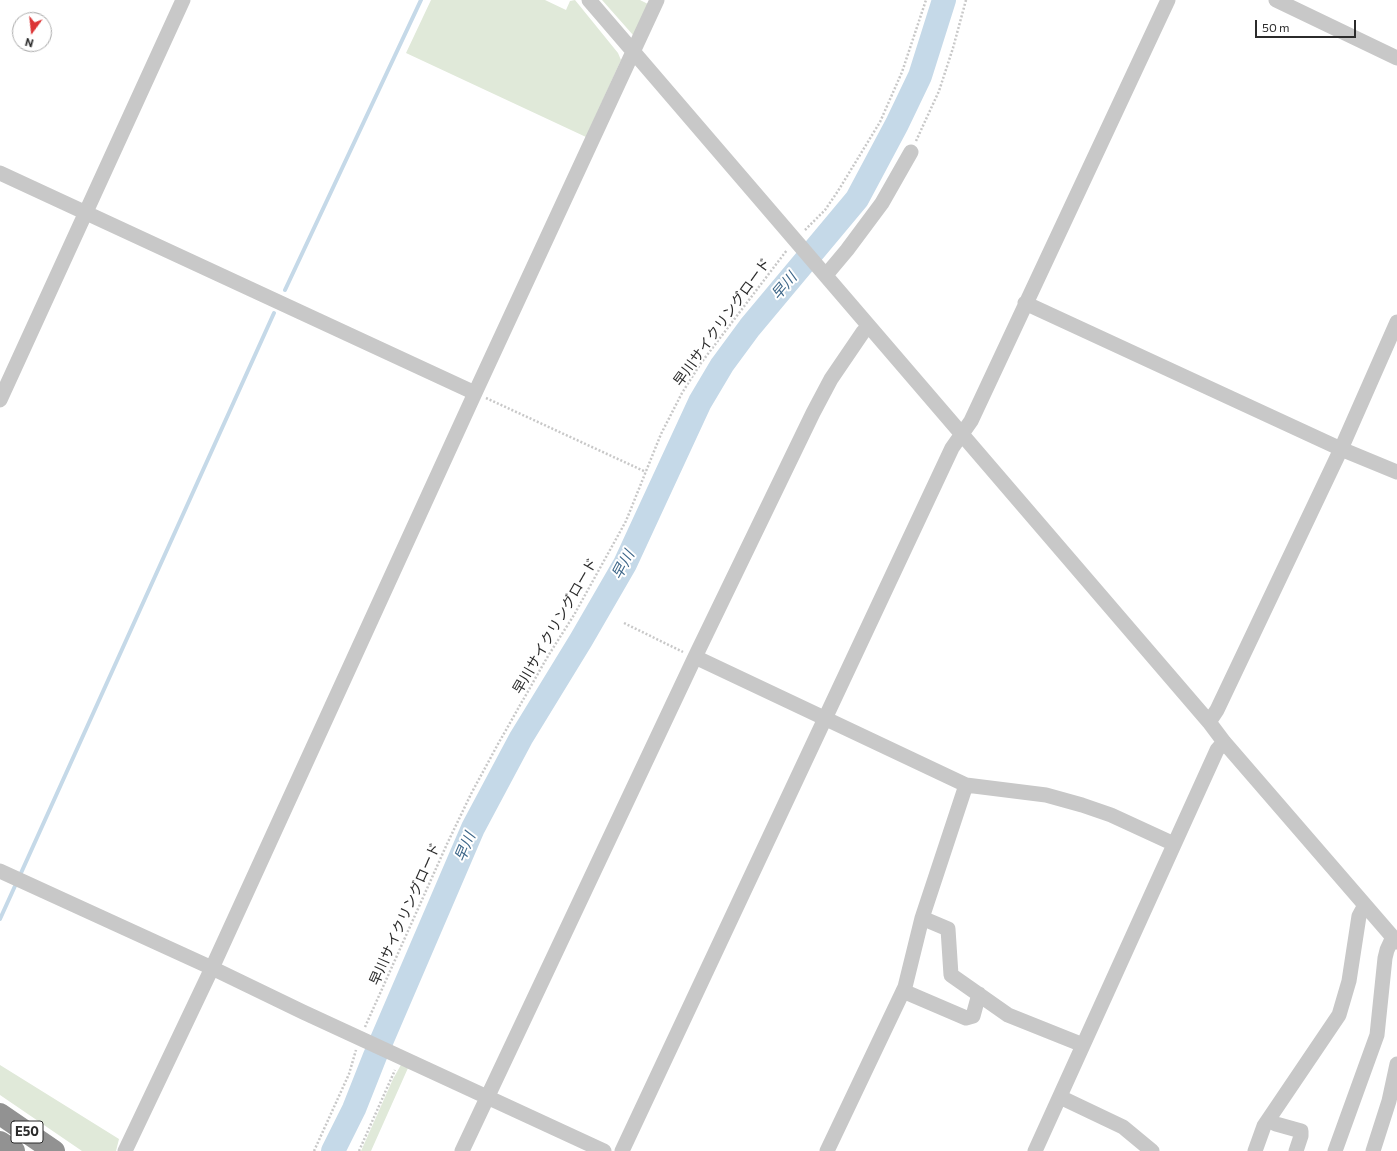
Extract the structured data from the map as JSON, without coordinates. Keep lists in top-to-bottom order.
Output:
{
  "streets": {
    "highway": ["E50"],
    "path": ["早川サイクリングロード"]
  },
  "water": ["早川"],
  "scale_bar": "50 m",
  "north": "bottom"
}
